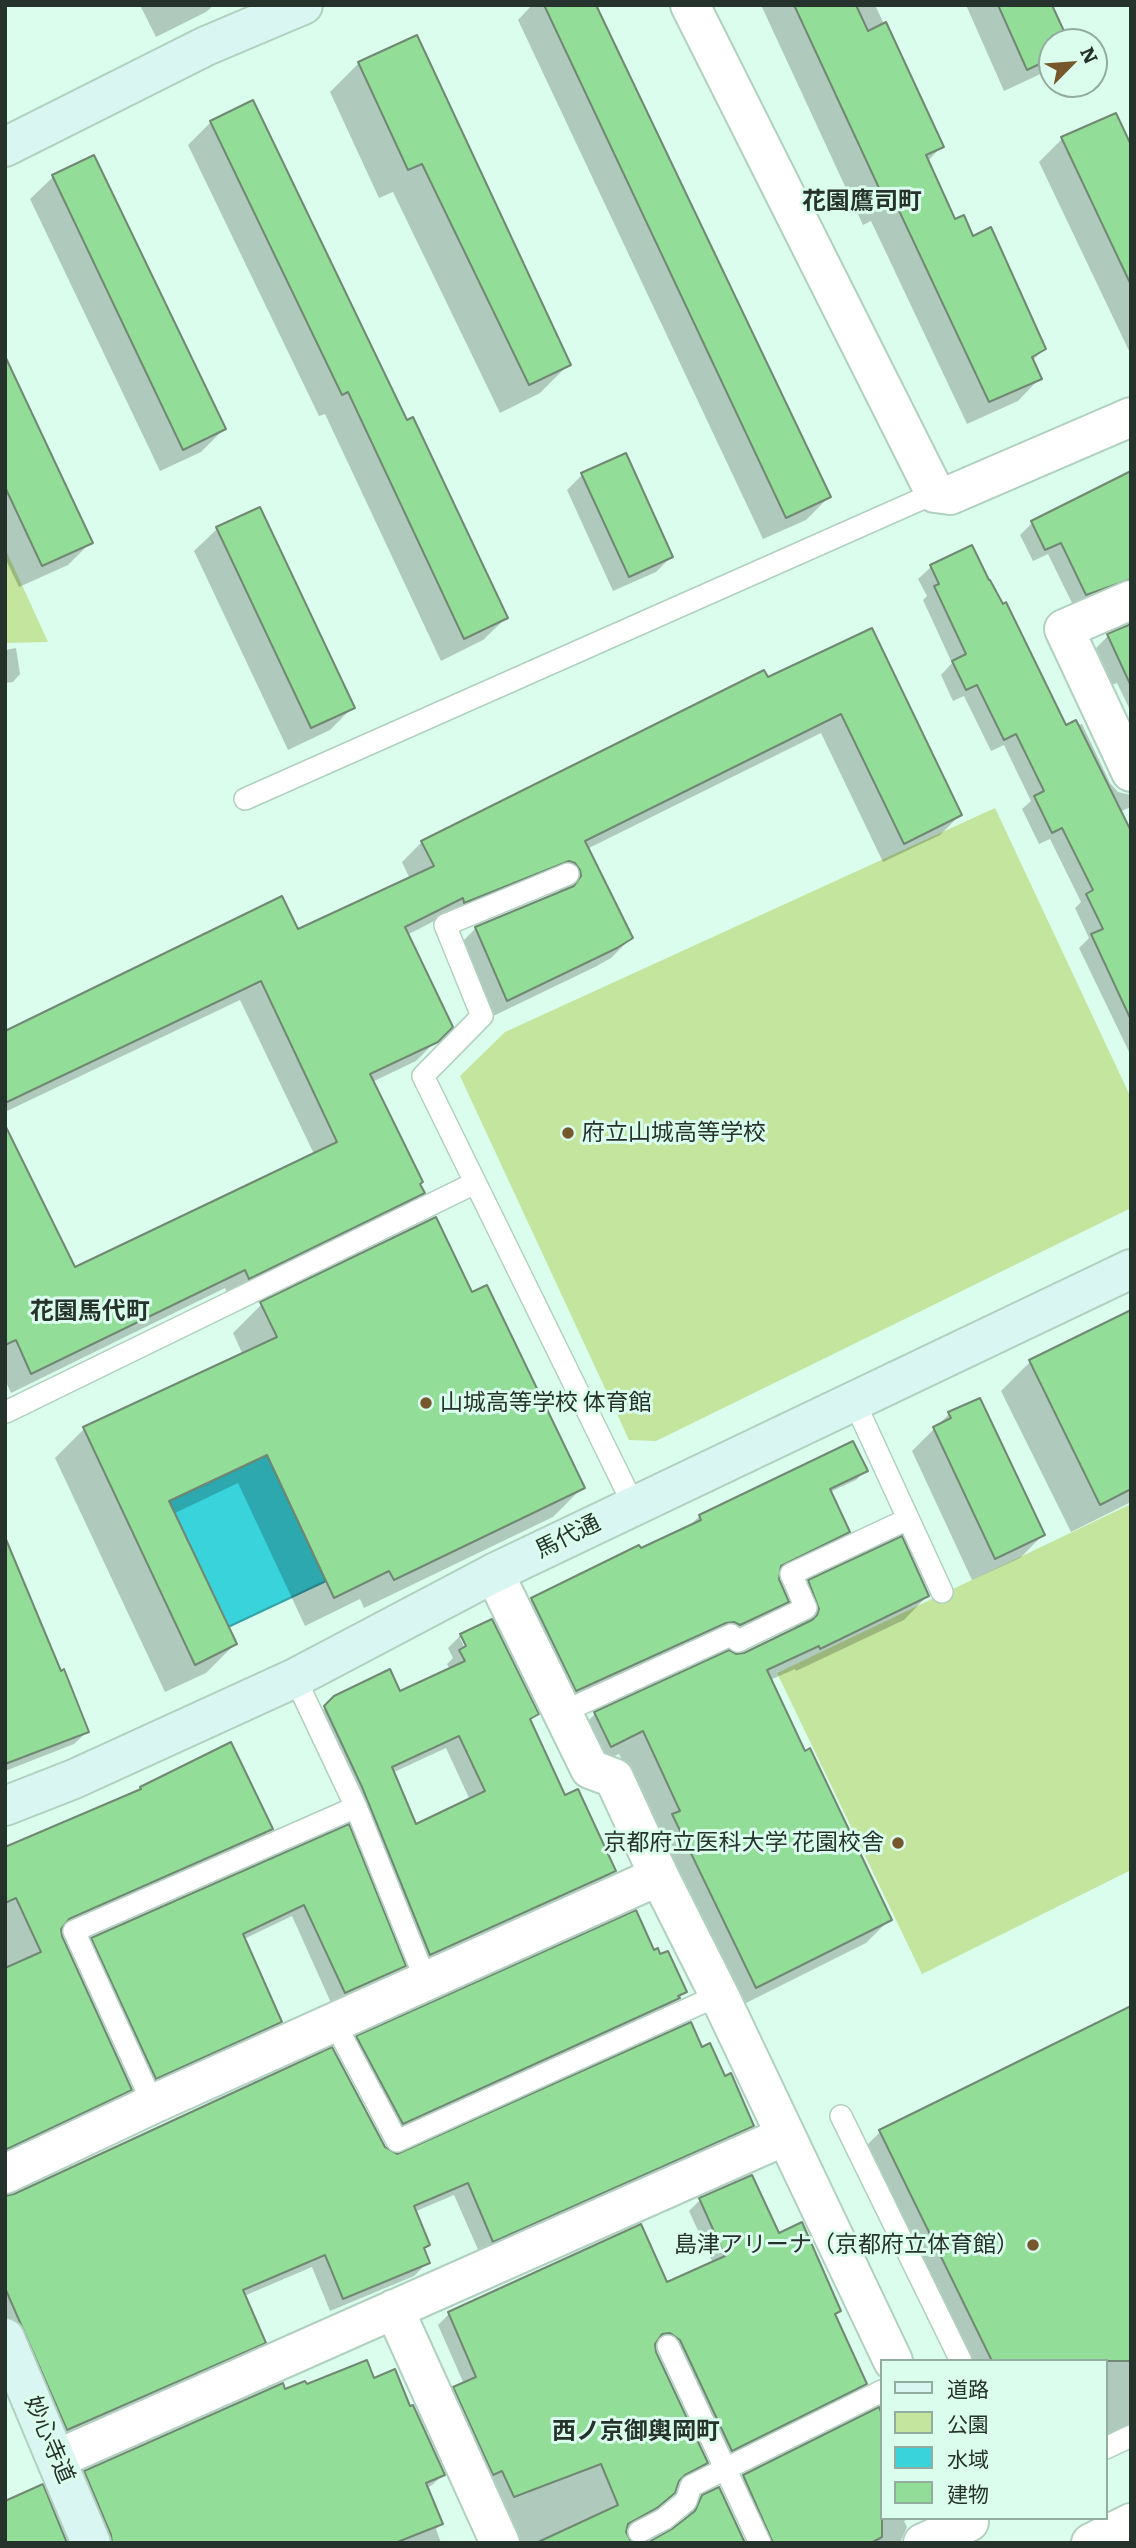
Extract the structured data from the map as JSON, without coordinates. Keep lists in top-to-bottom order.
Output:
{
  "streets": {
    "street": ["馬代通", "妙心寺道"]
  },
  "districts": ["花園鷹司町", "花園馬代町", "西ノ京御輿岡町"],
  "places": [
    "府立山城高等学校",
    "山城高等学校 体育館",
    "京都府立医科大学 花園校舎",
    "島津アリーナ（京都府立体育館）"
  ],
  "legend": [
    "道路",
    "公園",
    "水域",
    "建物"
  ],
  "north": "top right"
}
